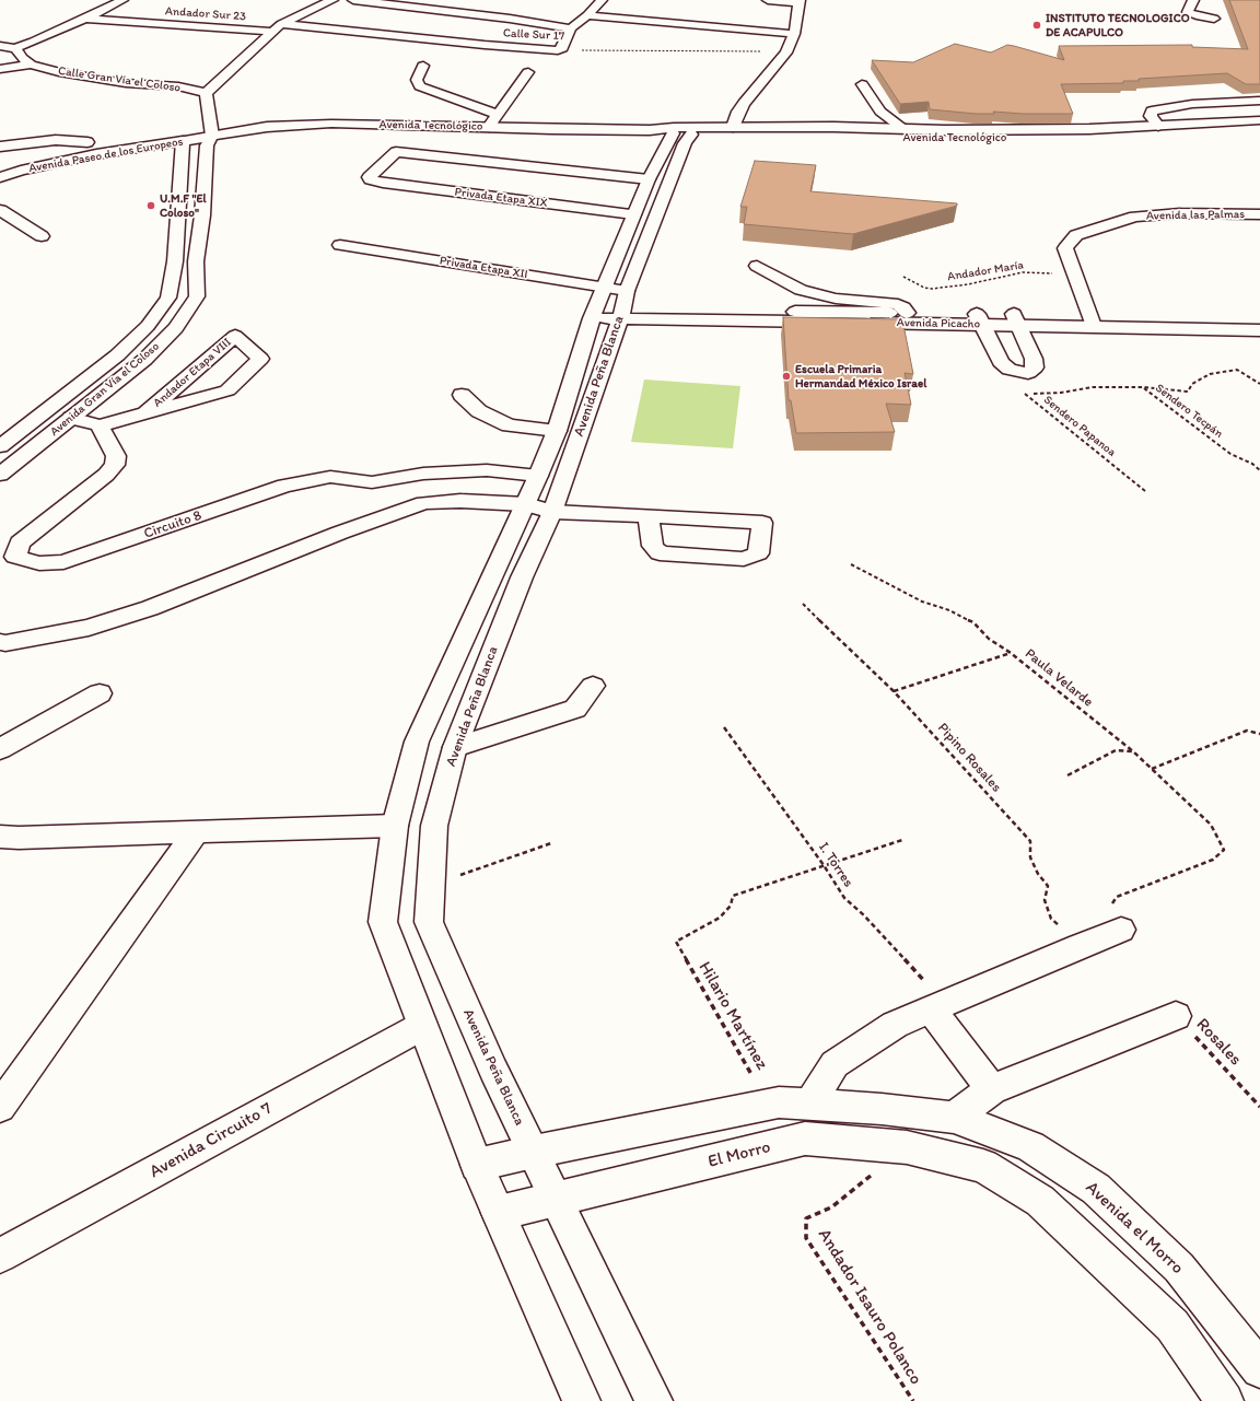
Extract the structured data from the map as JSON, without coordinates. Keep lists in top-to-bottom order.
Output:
{
  "streets": {
    "street": [
      "Andador Sur 23",
      "Calle Sur 17",
      "Calle Gran Vía el Coloso",
      "Avenida Tecnológico",
      "Avenida Paseo de los Europeos",
      "Privada Etapa XIX",
      "Avenida las Palmas",
      "Privada Etapa XII",
      "Avenida Picacho",
      "Andador Etapa VIII",
      "Avenida Peña Blanca",
      "Avenida Gran Vía el Coloso",
      "Circuito 8",
      "Avenida Circuito 7",
      "El Morro",
      "Avenida el Morro"
    ],
    "path": [
      "Andador María",
      "Sendero Tecpán",
      "Sendero Papanoa",
      "Paula Velarde",
      "Pipino Rosales",
      "I. Torres",
      "Hilario Martínez",
      "Rosales",
      "Andador Isauro Polanco"
    ]
  },
  "crossings": [
    ["Calle Gran Vía el Coloso", "Avenida Gran Vía el Coloso"],
    ["Avenida Tecnológico", "Avenida Paseo de los Europeos"],
    ["Avenida Tecnológico", "Avenida Peña Blanca"],
    ["Avenida Tecnológico", "Avenida Gran Vía el Coloso"],
    ["Avenida Paseo de los Europeos", "Avenida Gran Vía el Coloso"],
    ["Privada Etapa XIX", "Avenida Peña Blanca"],
    ["Avenida las Palmas", "Andador María"],
    ["Avenida las Palmas", "Avenida Picacho"],
    ["Privada Etapa XII", "Avenida Picacho"],
    ["Privada Etapa XII", "Avenida Peña Blanca"],
    ["Avenida Picacho", "Avenida Peña Blanca"],
    ["Andador Etapa VIII", "Circuito 8"],
    ["Avenida Peña Blanca", "Circuito 8"],
    ["Avenida Peña Blanca", "Avenida Circuito 7"],
    ["Avenida Peña Blanca", "El Morro"],
    ["Sendero Tecpán", "Sendero Papanoa"],
    ["I. Torres", "Hilario Martínez"],
    ["El Morro", "Andador Isauro Polanco"]
  ],
  "places": ["INSTITUTO TECNOLOGICO DE ACAPULCO", "U.M.F \"El Coloso\"", "Escuela Primaria Hermandad México Israel"]
}
